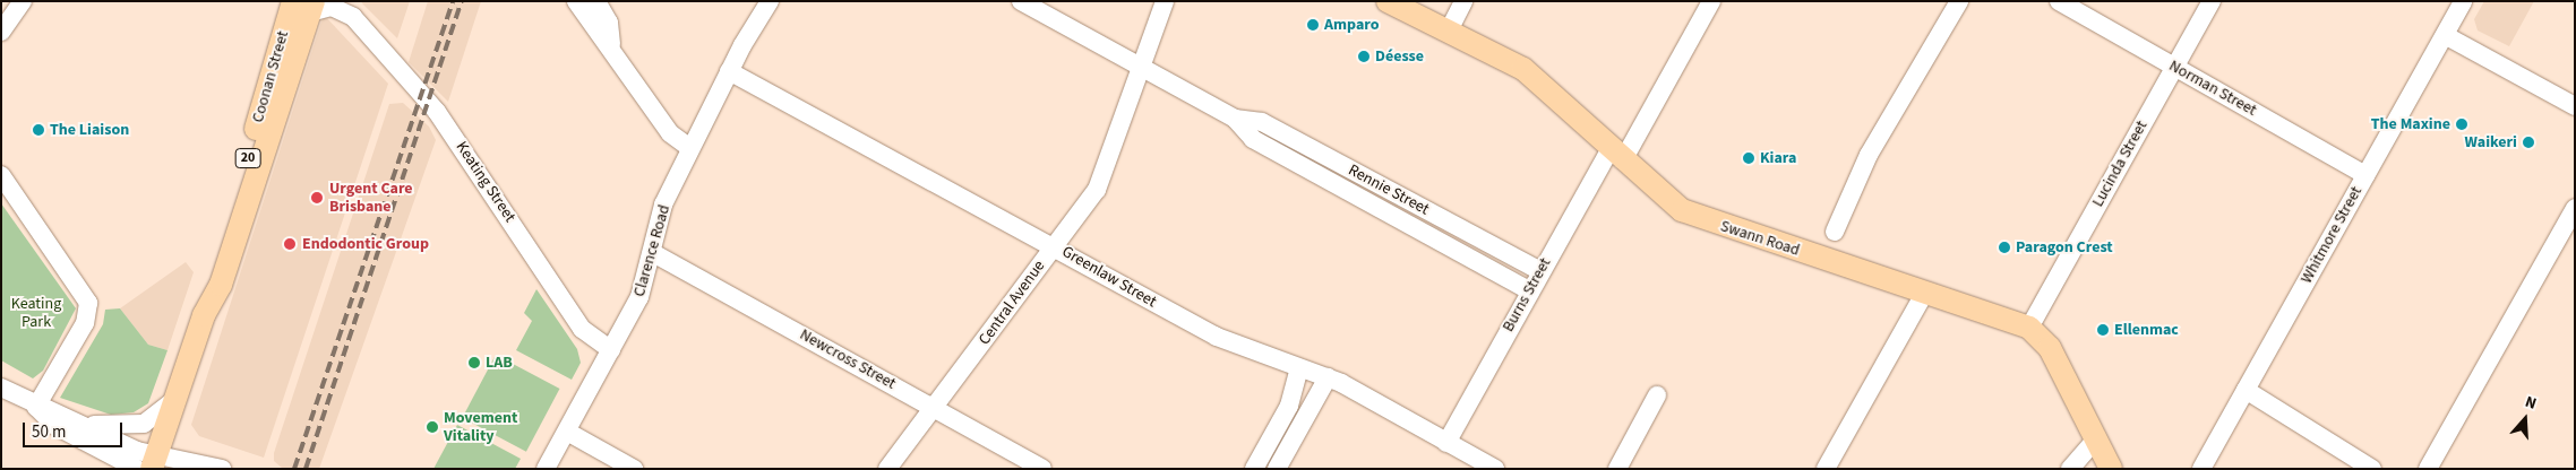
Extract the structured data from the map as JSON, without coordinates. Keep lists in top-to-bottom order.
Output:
{
  "streets": {
    "main road": ["Coonan Street", "20", "Swann Road"],
    "street": [
      "Norman Street",
      "Lucinda Street",
      "Keating Street",
      "Rennie Street",
      "Whitmore Street",
      "Clarence Road",
      "Greenlaw Street",
      "Burns Street",
      "Central Avenue",
      "Newcross Street"
    ]
  },
  "crossings": [
    ["Coonan Street", "Keating Street"],
    ["Norman Street", "Lucinda Street"],
    ["Norman Street", "Whitmore Street"],
    ["Lucinda Street", "Swann Road"],
    ["Keating Street", "Clarence Road"],
    ["Rennie Street", "Burns Street"],
    ["Rennie Street", "Central Avenue"],
    ["Swann Road", "Burns Street"],
    ["Clarence Road", "Greenlaw Street"],
    ["Clarence Road", "Newcross Street"],
    ["Greenlaw Street", "Burns Street"],
    ["Greenlaw Street", "Central Avenue"],
    ["Central Avenue", "Newcross Street"]
  ],
  "parks": ["Keating Park"],
  "places": [
    "Amparo",
    "Déesse",
    "The Maxine",
    "The Liaison",
    "Waikeri",
    "Kiara",
    "Urgent Care Brisbane",
    "Endodontic Group",
    "Paragon Crest",
    "Ellenmac",
    "LAB",
    "Movement Vitality"
  ],
  "scale_bar": "50 m",
  "north": "top"
}
